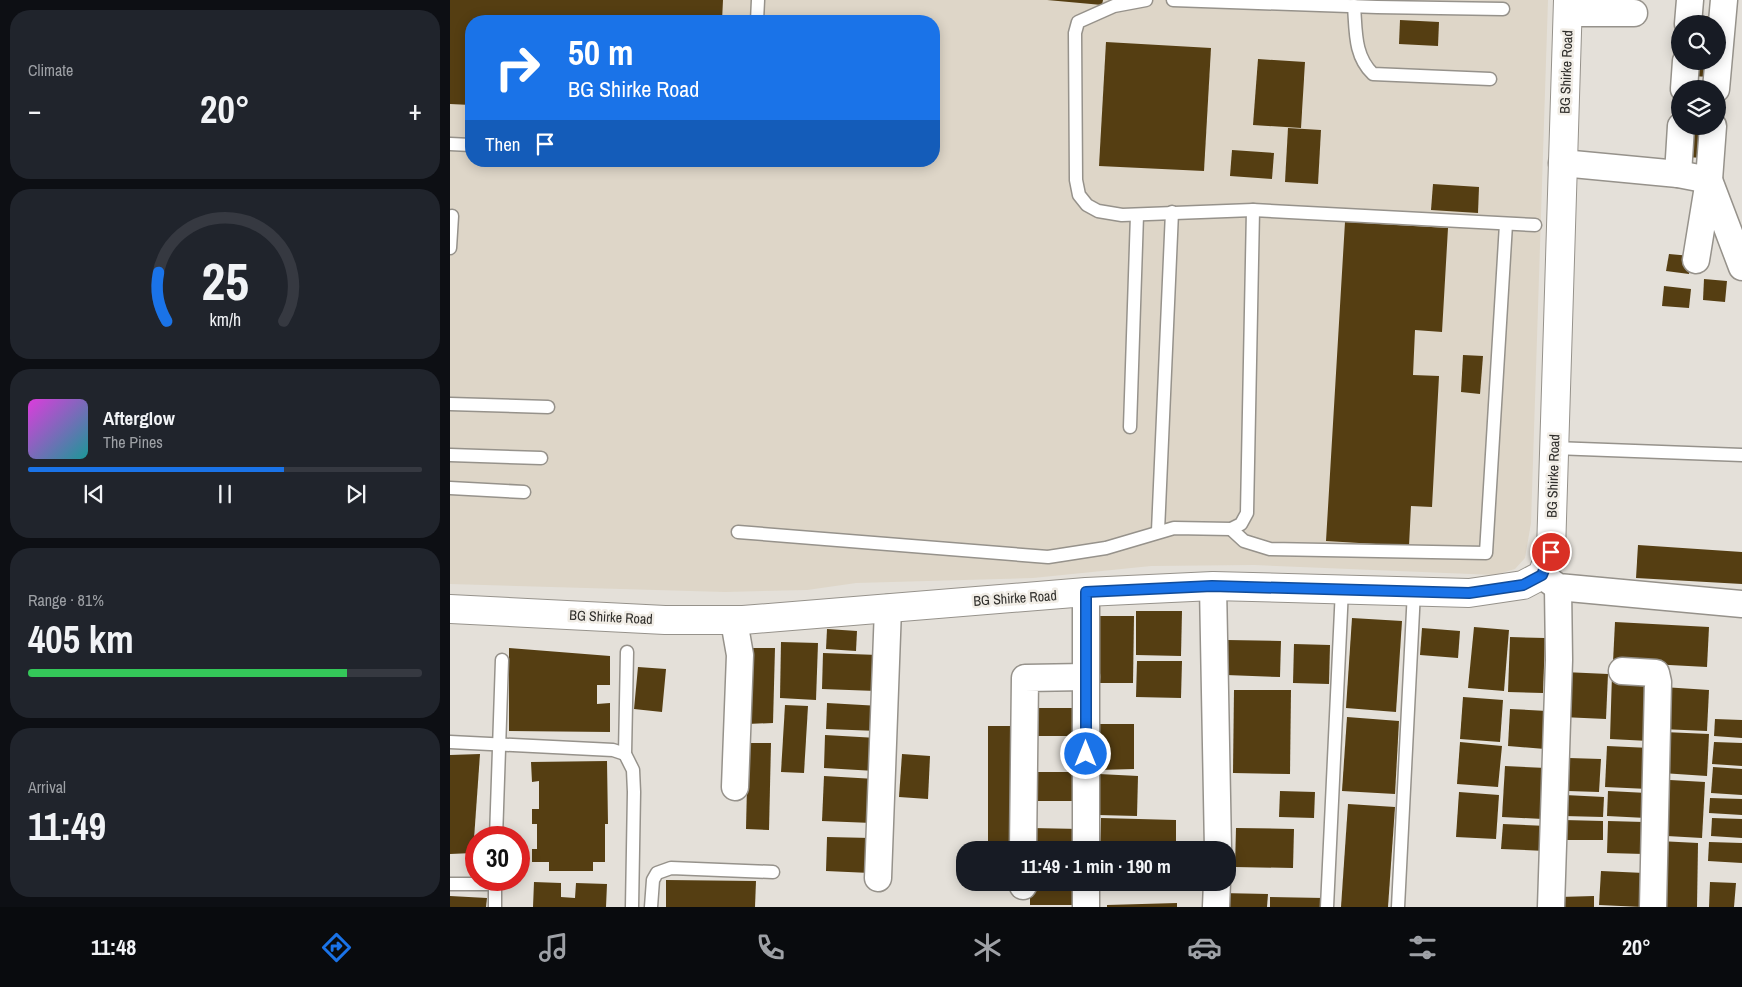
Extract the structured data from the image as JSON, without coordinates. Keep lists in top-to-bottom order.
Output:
{
  "streets": {
    "street": ["BG Shirke Road"]
  },
  "page": {
    "tile": [
      "Climate",
      ["Range · 81%", "405 km"],
      ["Arrival", "11:49"]
    ],
    "turn": ["50 m", "BG Shirke Road"],
    "heat": ["−", "20°", "+"],
    "then": "Then",
    "song": ["Afterglow", "The Pines"],
    "limit": "30",
    "trip": "11:49 · 1 min · 190 m",
    "tabs": ["11:48", "20°"],
    "gauge": ["25", "km/h"]
  }
}
